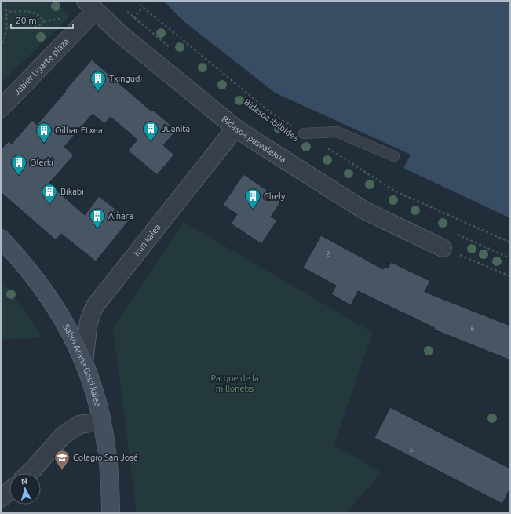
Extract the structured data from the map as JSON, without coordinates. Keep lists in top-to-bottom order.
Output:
{
  "streets": {
    "street": [
      "Jabier Ugarte plaza",
      "Bidasoa pasealekua",
      "Irun kalea",
      "Sabin Arana Goiri kalea"
    ]
  },
  "crossings": [
    ["Jabier Ugarte plaza", "Bidasoa pasealekua"],
    ["Bidasoa pasealekua", "Irun kalea"],
    ["Irun kalea", "Sabin Arana Goiri kalea"]
  ],
  "parks": ["Parque de la millonetis"],
  "places": {
    "building": [
      "Txingudi",
      "Juanita",
      "Oilhar Etxea",
      "Olerki",
      "Bikabi",
      "Chely",
      "Ainara"
    ],
    "school or university": ["Colegio San José"]
  },
  "house_numbers": [
    "2",
    "1",
    "6",
    "5"
  ],
  "scale_bar": "20 m",
  "north": "top"
}
